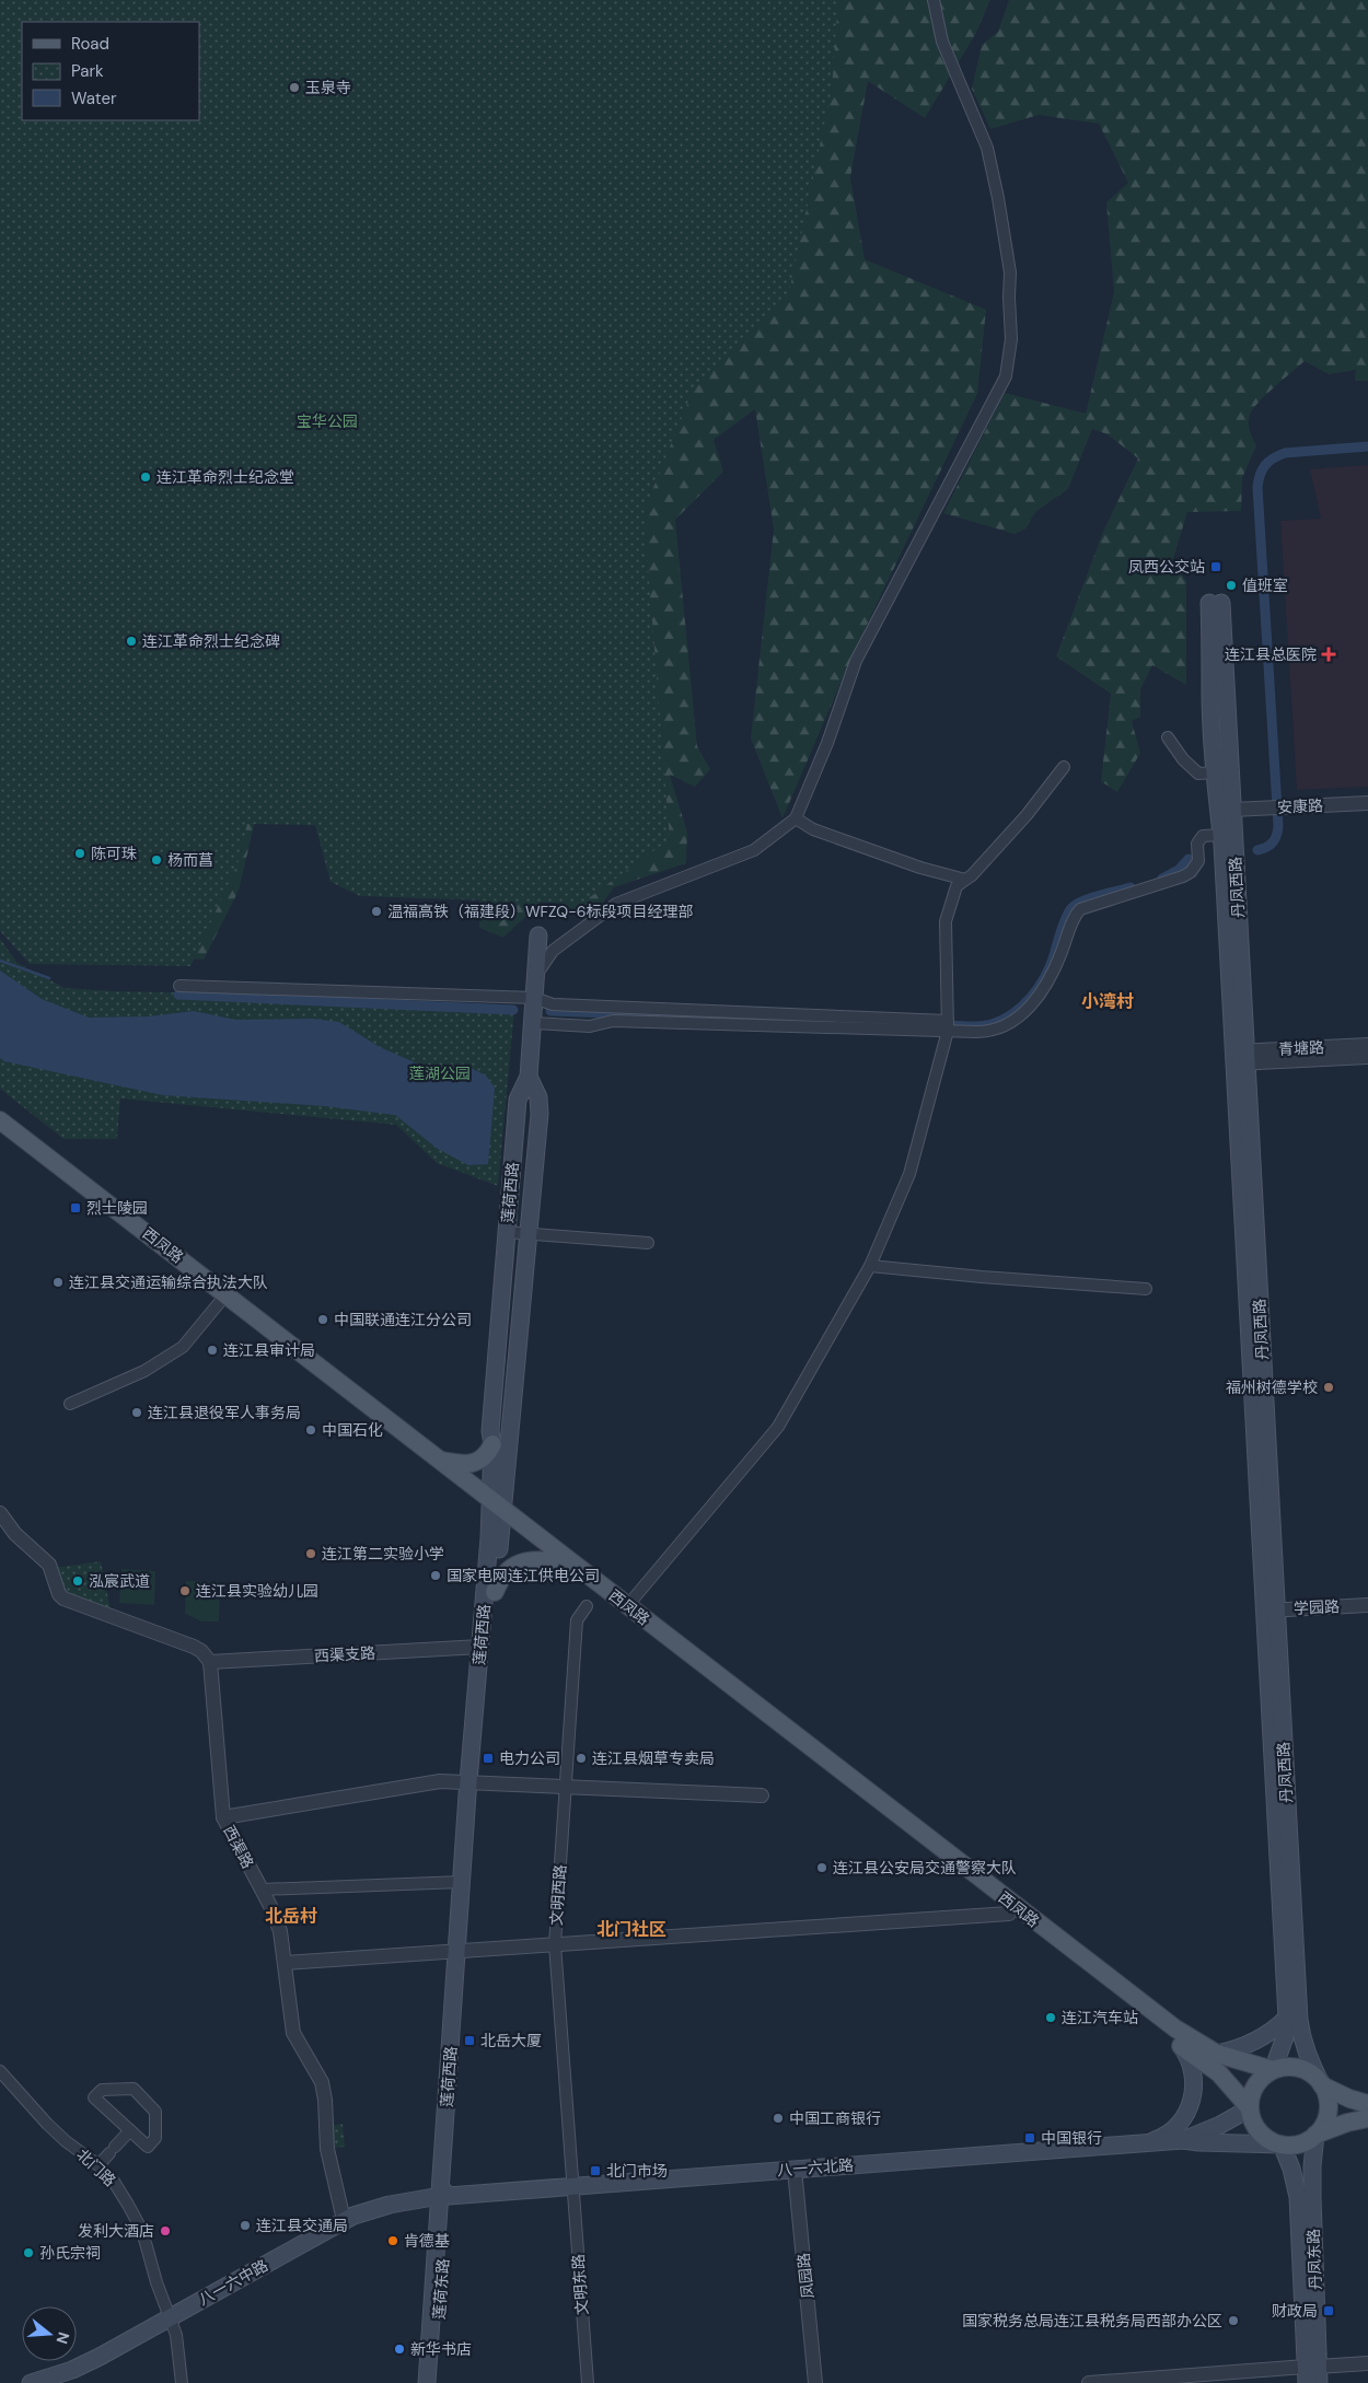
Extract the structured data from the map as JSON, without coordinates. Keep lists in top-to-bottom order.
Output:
{
  "streets": {
    "main road": [
      "丹凤西路",
      "莲荷西路",
      "西凤路",
      "八一六北路",
      "丹凤东路",
      "八一六中路",
      "莲荷东路"
    ],
    "street": [
      "安康路",
      "青塘路",
      "学园路",
      "西渠支路",
      "西渠路",
      "文明西路",
      "北门路",
      "凤园路",
      "文明东路"
    ]
  },
  "crossings": [
    ["安康路", "丹凤西路"],
    ["丹凤西路", "青塘路"],
    ["丹凤西路", "西凤路"],
    ["丹凤西路", "学园路"],
    ["丹凤西路", "八一六北路"],
    ["丹凤西路", "丹凤东路"],
    ["莲荷西路", "西凤路"],
    ["莲荷西路", "西渠支路"],
    ["莲荷西路", "八一六北路"],
    ["莲荷西路", "八一六中路"],
    ["莲荷西路", "莲荷东路"],
    ["西凤路", "八一六北路"],
    ["西凤路", "丹凤东路"],
    ["西渠支路", "西渠路"],
    ["西渠路", "八一六中路"],
    ["文明西路", "八一六北路"],
    ["文明西路", "文明东路"],
    ["北门路", "八一六中路"],
    ["八一六北路", "丹凤东路"],
    ["八一六北路", "凤园路"],
    ["八一六北路", "八一六中路"],
    ["八一六北路", "文明东路"],
    ["八一六北路", "莲荷东路"],
    ["八一六中路", "莲荷东路"]
  ],
  "districts": ["小湾村", "北岳村", "北门社区"],
  "parks": ["宝华公园", "莲湖公园"],
  "places": {
    "other": [
      "玉泉寺",
      "连江革命烈士纪念堂",
      "值班室",
      "连江革命烈士纪念碑",
      "陈可珠",
      "杨而菖",
      "温福高铁（福建段）WFZQ-6标段项目经理部",
      "连江县交通运输综合执法大队",
      "中国联通连江分公司",
      "连江县审计局",
      "福州树德学校",
      "连江县退役军人事务局",
      "中国石化",
      "连江第二实验小学",
      "国家电网连江供电公司",
      "泓宸武道",
      "连江县实验幼儿园",
      "连江县烟草专卖局",
      "连江县公安局交通警察大队",
      "连江汽车站",
      "中国工商银行",
      "连江县交通局",
      "发利大酒店",
      "肯德基",
      "孙氏宗祠",
      "国家税务总局连江县税务局西部办公区",
      "新华书店"
    ],
    "transit": [
      "凤西公交站",
      "烈士陵园",
      "电力公司",
      "北岳大厦",
      "中国银行",
      "北门市场",
      "财政局"
    ],
    "health": ["连江县总医院"]
  },
  "legend": ["Road", "Park", "Water"],
  "north": "right"
}
